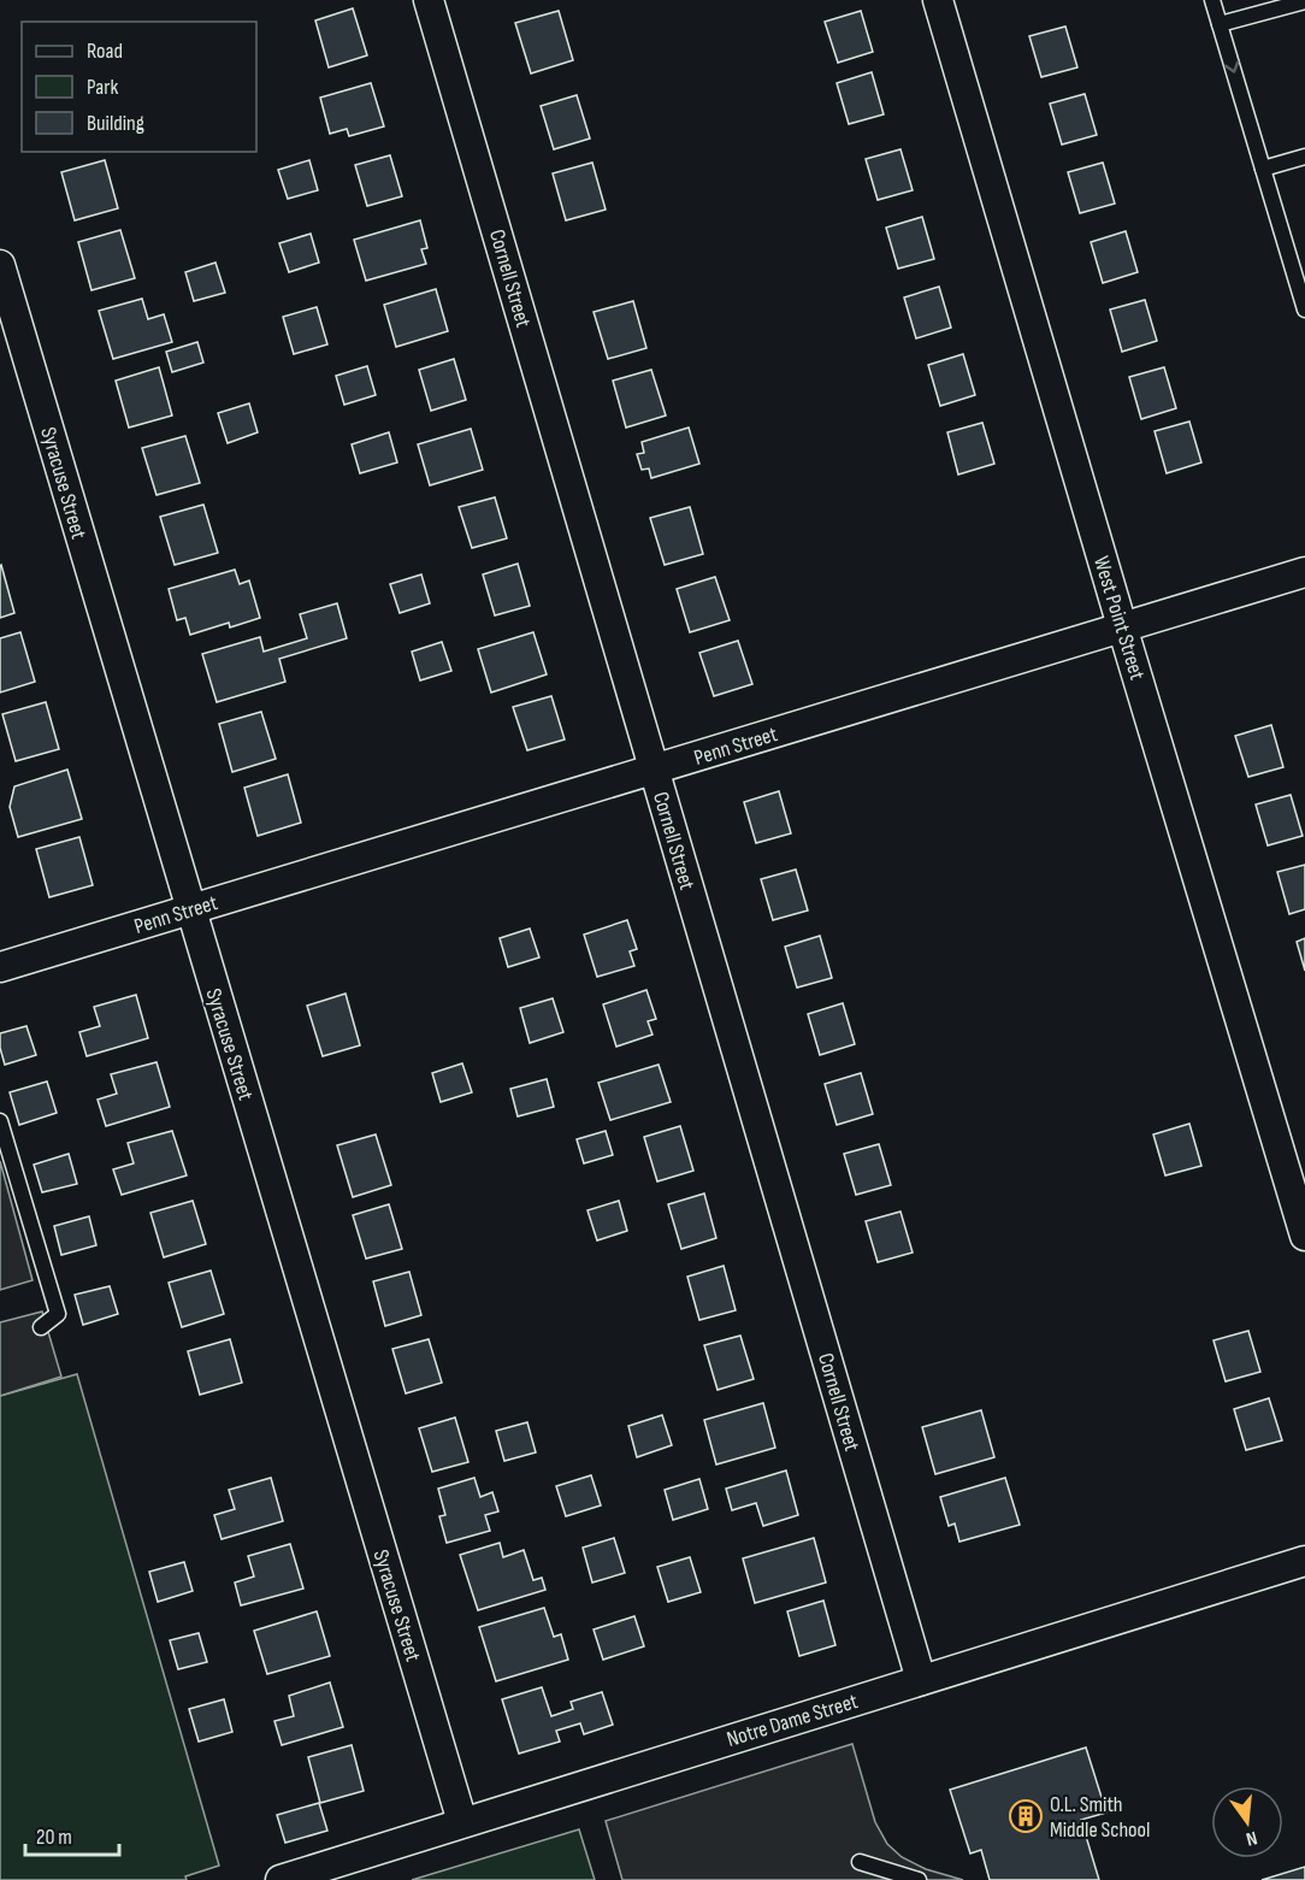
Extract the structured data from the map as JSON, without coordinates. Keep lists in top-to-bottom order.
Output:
{
  "streets": {
    "street": [
      "Cornell Street",
      "Syracuse Street",
      "West Point Street",
      "Penn Street",
      "Notre Dame Street"
    ]
  },
  "crossings": [
    ["Cornell Street", "Penn Street"],
    ["Cornell Street", "Notre Dame Street"],
    ["Syracuse Street", "Penn Street"],
    ["Syracuse Street", "Notre Dame Street"],
    ["West Point Street", "Penn Street"]
  ],
  "places": {
    "building": ["O.L. Smith Middle School"]
  },
  "legend": ["Road", "Park", "Building"],
  "scale_bar": "20 m",
  "north": "bottom"
}
